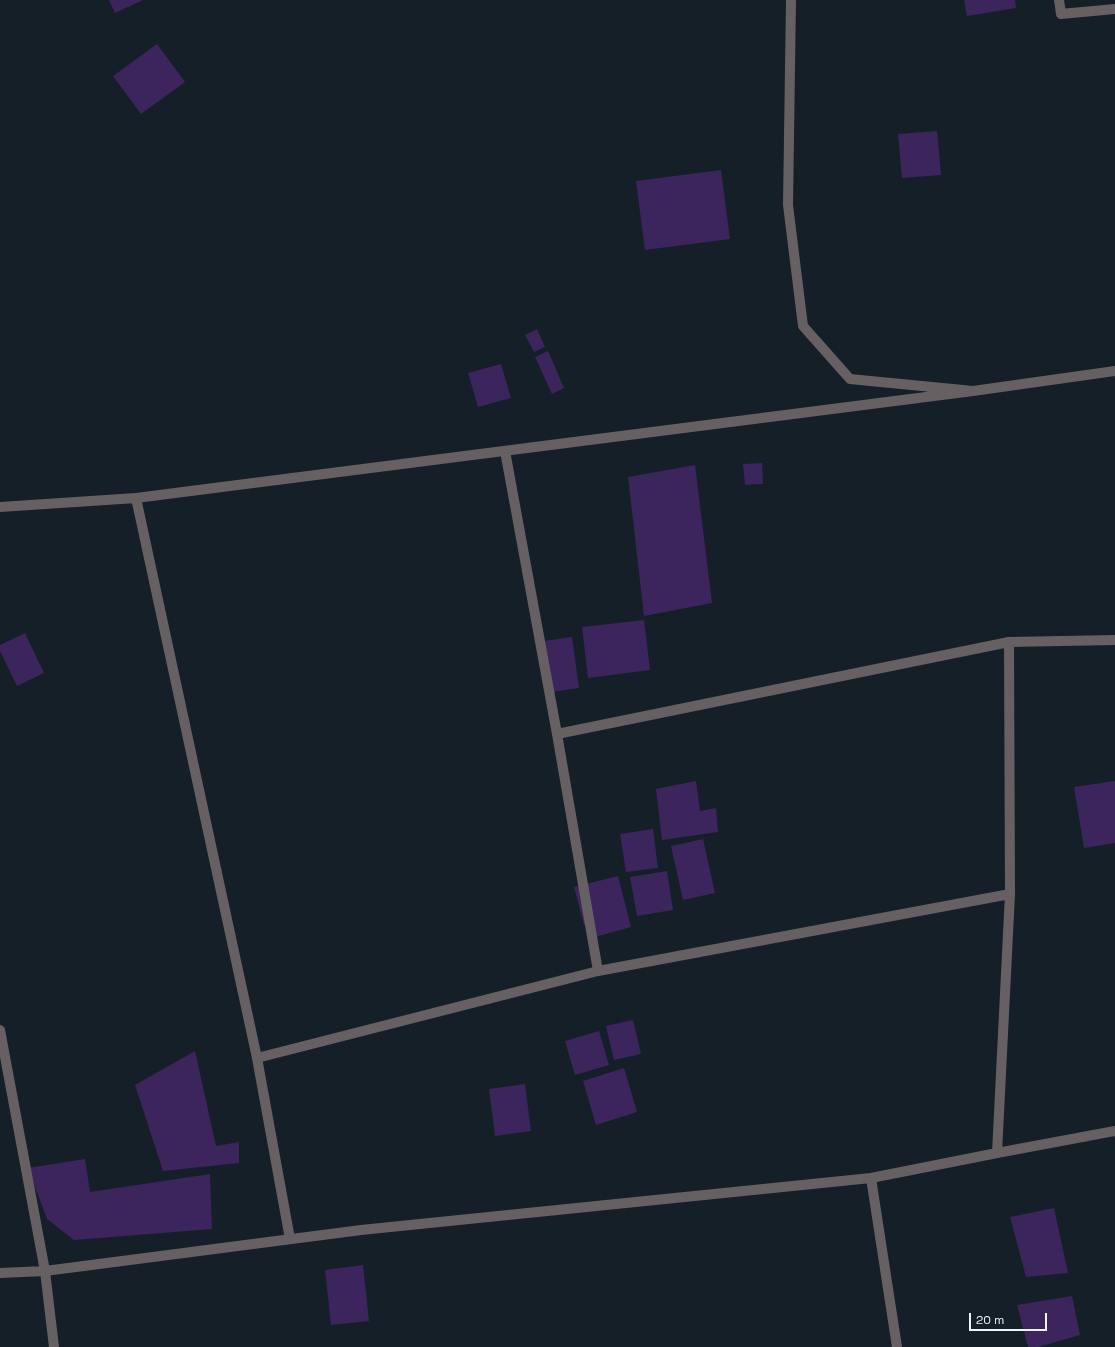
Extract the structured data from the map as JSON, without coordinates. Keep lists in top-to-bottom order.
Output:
{
  "scale_bar": "20 m"
}
